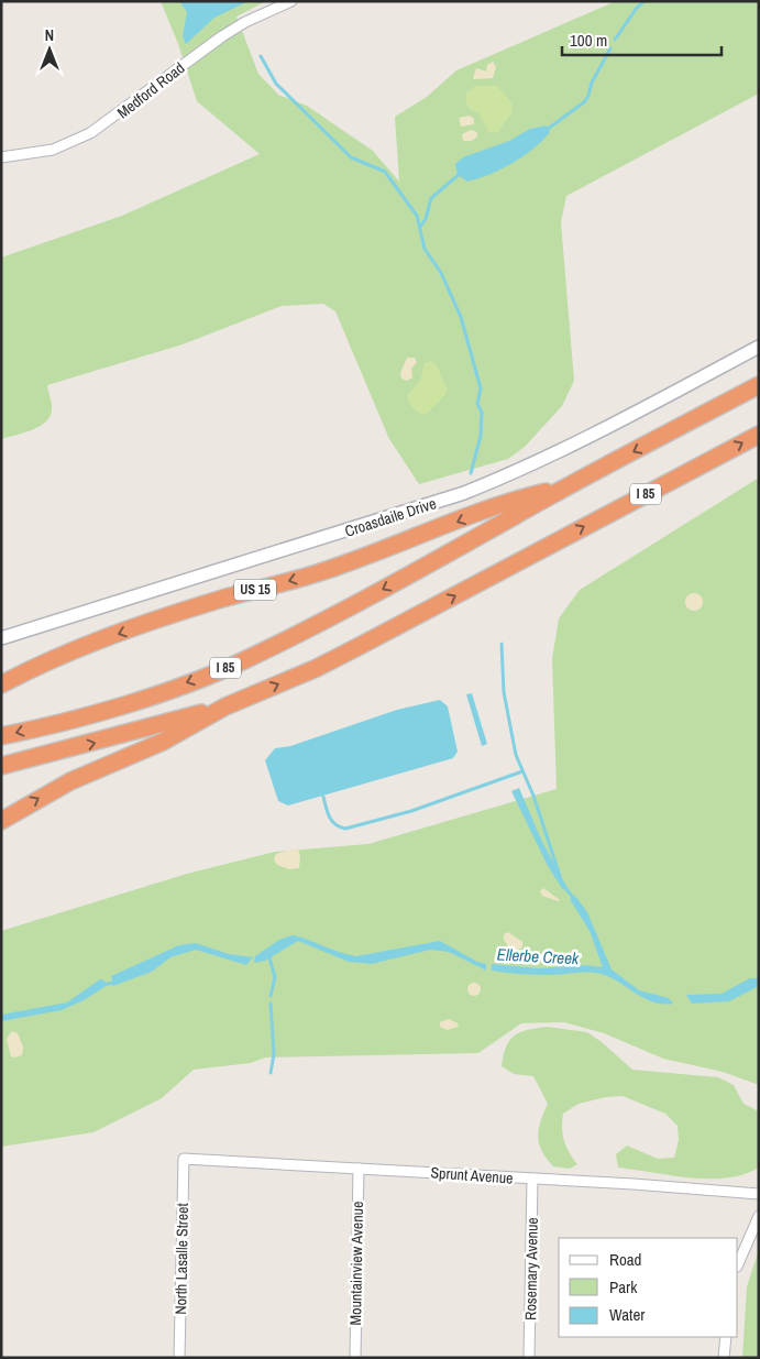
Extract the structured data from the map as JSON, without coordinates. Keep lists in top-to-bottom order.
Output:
{
  "streets": {
    "highway": ["I 85", "US 15"],
    "street": [
      "Medford Road",
      "Croasdaile Drive",
      "Sprunt Avenue",
      "North Lasalle Street",
      "Mountainview Avenue",
      "Rosemary Avenue"
    ]
  },
  "crossings": [
    ["I 85", "US 15"],
    ["Sprunt Avenue", "North Lasalle Street"],
    ["Sprunt Avenue", "Mountainview Avenue"],
    ["Sprunt Avenue", "Rosemary Avenue"]
  ],
  "water": ["Ellerbe Creek"],
  "legend": ["Road", "Park", "Water"],
  "scale_bar": "100 m",
  "north": "top"
}
